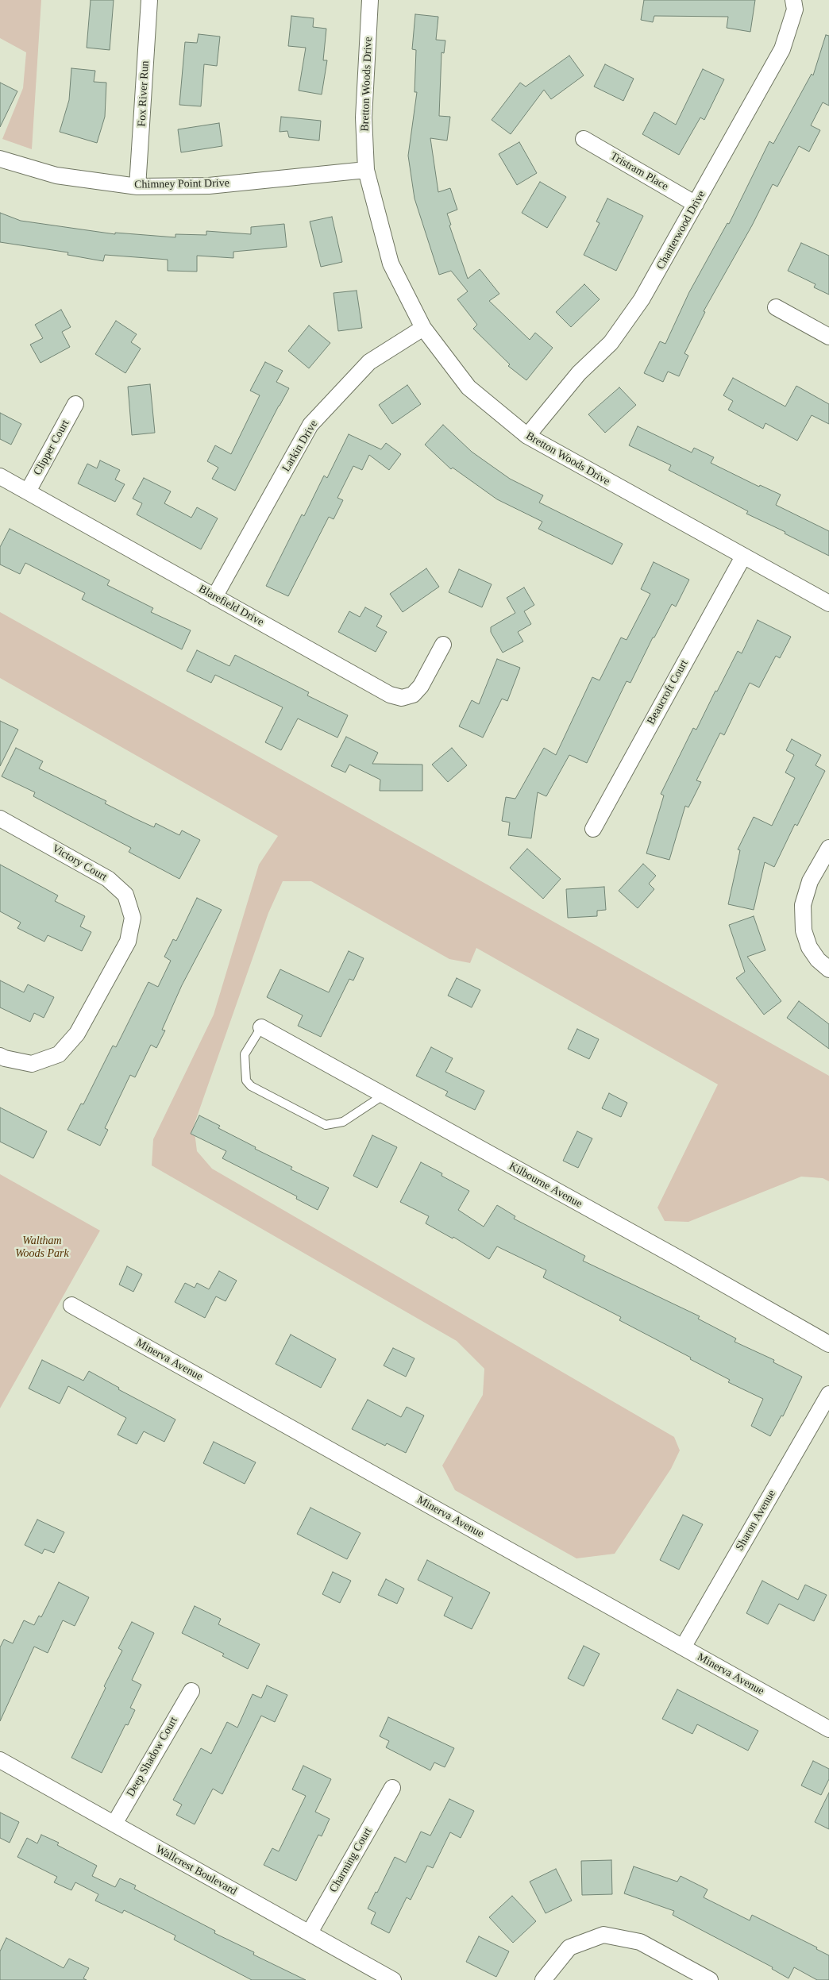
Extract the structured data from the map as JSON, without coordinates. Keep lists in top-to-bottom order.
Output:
{
  "streets": {
    "street": [
      "Bretton Woods Drive",
      "Fox River Run",
      "Tristram Place",
      "Chimney Point Drive",
      "Chanterwood Drive",
      "Larkin Drive",
      "Clipper Court",
      "Blarefield Drive",
      "Beaucroft Court",
      "Victory Court",
      "Kilbourne Avenue",
      "Minerva Avenue",
      "Sharon Avenue",
      "Deep Shadow Court",
      "Charming Court",
      "Wallcrest Boulevard"
    ]
  },
  "crossings": [
    ["Bretton Woods Drive", "Chimney Point Drive"],
    ["Bretton Woods Drive", "Chanterwood Drive"],
    ["Bretton Woods Drive", "Larkin Drive"],
    ["Bretton Woods Drive", "Beaucroft Court"],
    ["Fox River Run", "Chimney Point Drive"],
    ["Tristram Place", "Chanterwood Drive"],
    ["Larkin Drive", "Blarefield Drive"],
    ["Clipper Court", "Blarefield Drive"],
    ["Minerva Avenue", "Sharon Avenue"],
    ["Deep Shadow Court", "Wallcrest Boulevard"],
    ["Charming Court", "Wallcrest Boulevard"]
  ],
  "parks": ["Waltham Woods Park"]
}
